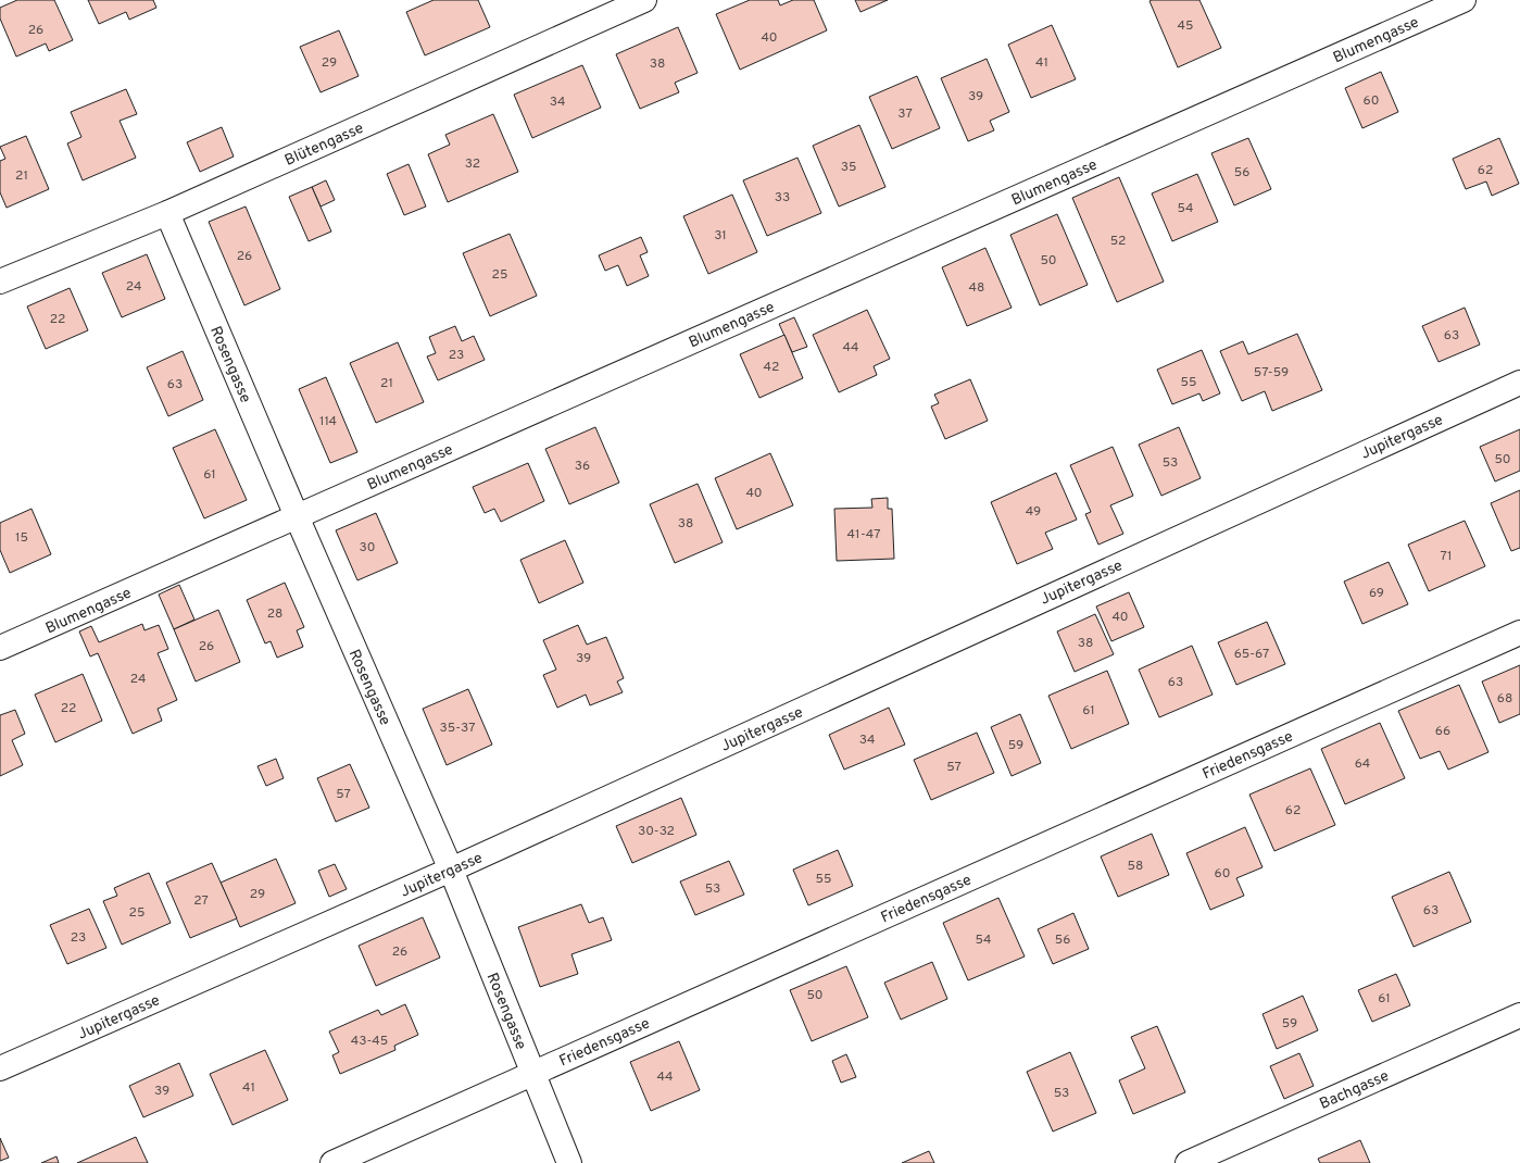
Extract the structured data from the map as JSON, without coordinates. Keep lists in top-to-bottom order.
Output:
{
  "streets": {
    "street": [
      "Blumengasse",
      "Blütengasse",
      "Rosengasse",
      "Jupitergasse",
      "Friedensgasse",
      "Bachgasse"
    ]
  },
  "crossings": [
    ["Blumengasse", "Rosengasse"],
    ["Blütengasse", "Rosengasse"],
    ["Rosengasse", "Jupitergasse"],
    ["Rosengasse", "Friedensgasse"]
  ],
  "house_numbers": [
    "45",
    "26",
    "40",
    "29",
    "41",
    "38",
    "39",
    "60",
    "34",
    "37",
    "32",
    "35",
    "62",
    "56",
    "21",
    "33",
    "54",
    "31",
    "52",
    "26",
    "50",
    "25",
    "24",
    "48",
    "22",
    "63",
    "44",
    "23",
    "42",
    "57-59",
    "55",
    "21",
    "63",
    "114",
    "50",
    "53",
    "36",
    "61",
    "40",
    "49",
    "38",
    "41-47",
    "15",
    "30",
    "71",
    "69",
    "28",
    "40",
    "38",
    "26",
    "65-67",
    "39",
    "24",
    "63",
    "68",
    "22",
    "61",
    "35-37",
    "66",
    "34",
    "59",
    "64",
    "57",
    "57",
    "62",
    "30-32",
    "58",
    "60",
    "55",
    "53",
    "29",
    "27",
    "63",
    "25",
    "23",
    "54",
    "56",
    "26",
    "50",
    "61",
    "59",
    "43-45",
    "44",
    "41",
    "39",
    "53"
  ]
}
